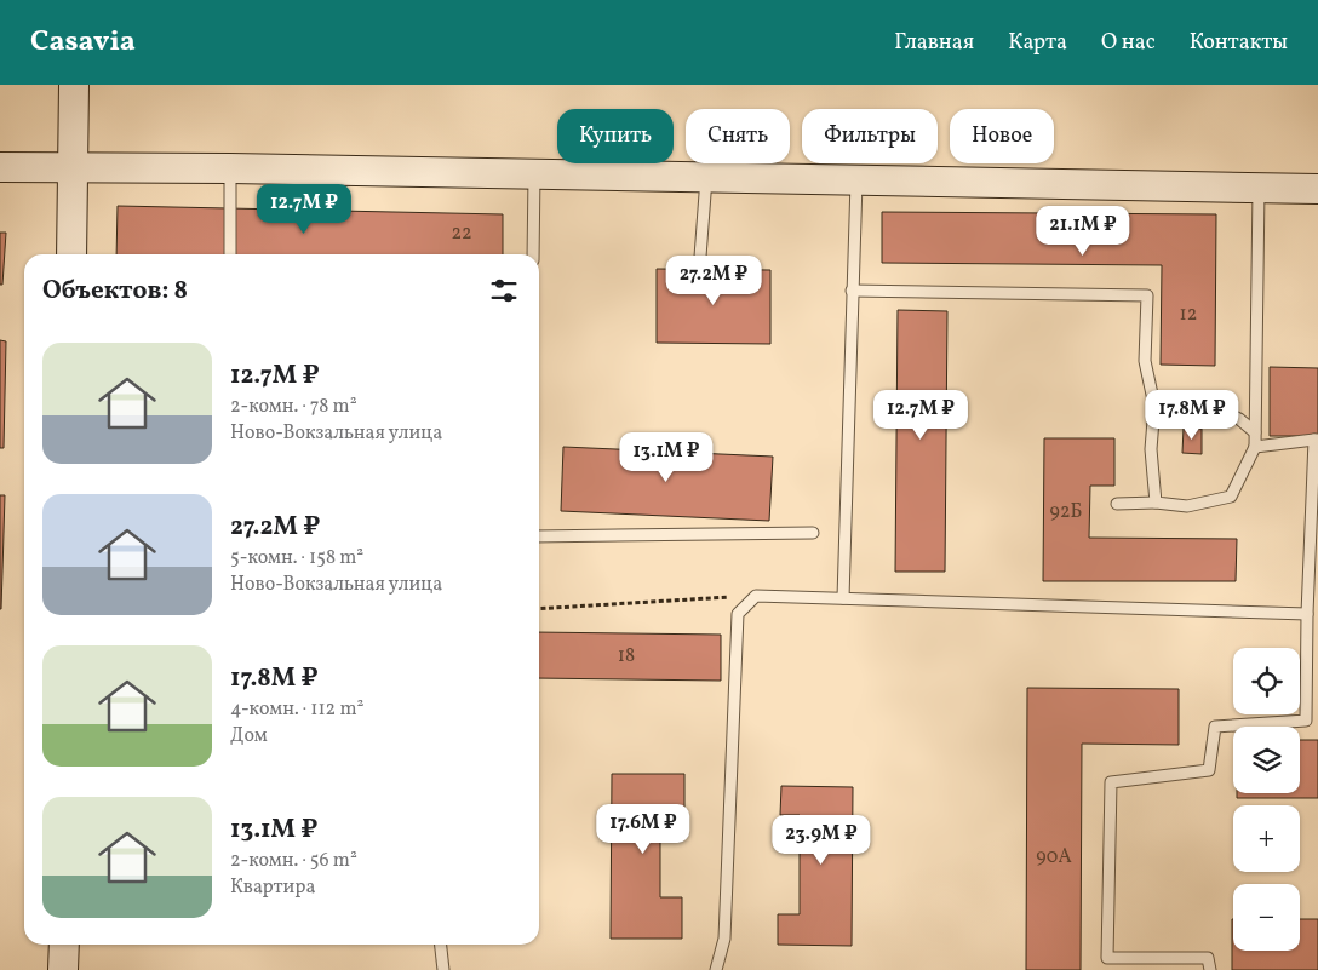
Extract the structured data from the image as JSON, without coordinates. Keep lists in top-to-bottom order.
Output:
{
  "house_numbers": [
    "22",
    "12",
    "92Б",
    "18",
    "90А"
  ],
  "page": {
    "header": "Casavia",
    "nav": [
      "Главная",
      "Карта",
      "О нас",
      "Контакты"
    ],
    "chip": [
      "Купить",
      "Снять",
      "Фильтры",
      "Новое"
    ],
    "price": [
      "12.7M ₽",
      "21.1M ₽",
      "27.2M ₽",
      "12.7M ₽",
      "17.8M ₽",
      "13.1M ₽",
      "17.6M ₽",
      "23.9M ₽"
    ],
    "heading": "Объектов: 8",
    "list": [
      {
        "name": "12.7M ₽",
        "note": "2-комн. · 78 m² · Ново-Вокзальная улица"
      },
      {
        "name": "27.2M ₽",
        "note": "5-комн. · 158 m² · Ново-Вокзальная улица"
      },
      {
        "name": "17.8M ₽",
        "note": "4-комн. · 112 m² · Дом"
      },
      {
        "name": "13.1M ₽",
        "note": "2-комн. · 56 m² · Квартира"
      }
    ],
    "map_buttons": ["+", "−"]
  }
}
